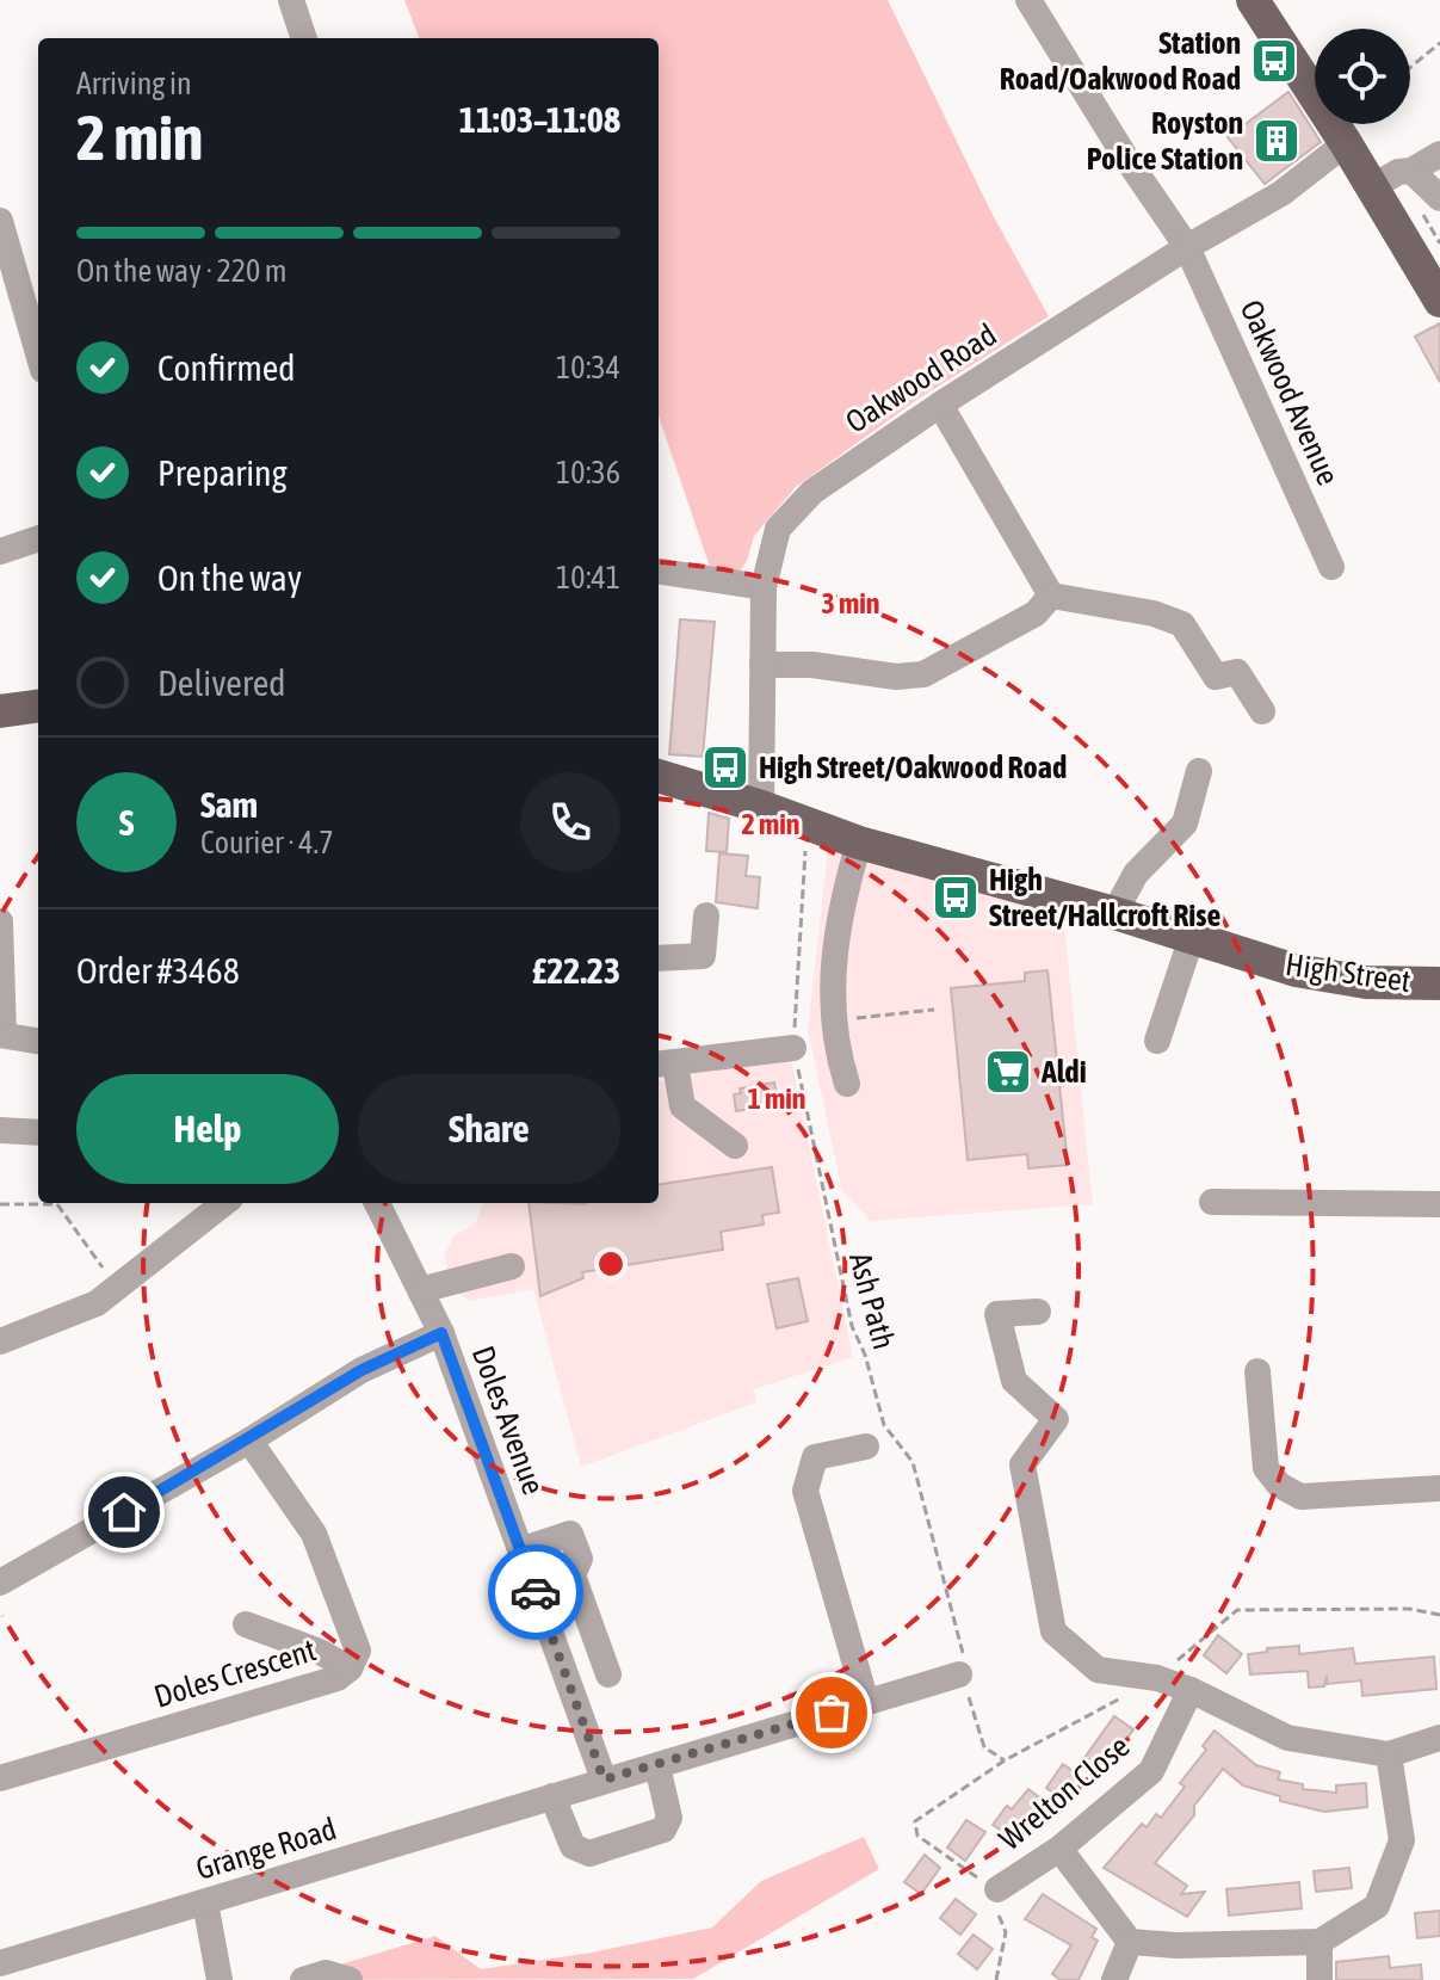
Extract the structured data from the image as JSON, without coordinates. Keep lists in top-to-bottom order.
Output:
{
  "streets": {
    "main road": ["High Street"],
    "street": [
      "Oakwood Road",
      "Oakwood Avenue",
      "Doles Avenue",
      "Doles Crescent",
      "Wrelton Close",
      "Grange Road"
    ],
    "path": ["Ash Path"]
  },
  "crossings": [
    ["Oakwood Road", "Oakwood Avenue"],
    ["Oakwood Road", "High Street"],
    ["High Street", "Ash Path"],
    ["Ash Path", "Grange Road"],
    ["Doles Avenue", "Grange Road"]
  ],
  "places": {
    "bus stop": ["Station Road/Oakwood Road", "High Street/Oakwood Road", "High Street/Hallcroft Rise"],
    "building": ["Royston Police Station"],
    "supermarket": ["Aldi"]
  },
  "page": {
    "heading": ["2 min", "Arriving in", "11:03–11:08"],
    "panel": [
      "Sam",
      "Courier · 4.7",
      "Order #3468",
      "£22.23"
    ],
    "bar": "On the way · 220 m",
    "list": [
      ["Confirmed", "10:34"],
      ["Preparing", "10:36"],
      ["On the way", "10:41"],
      "Delivered"
    ],
    "round": "S",
    "buttons": ["Help", "Share"]
  },
  "rings": ["3 min", "2 min", "1 min"]
}
